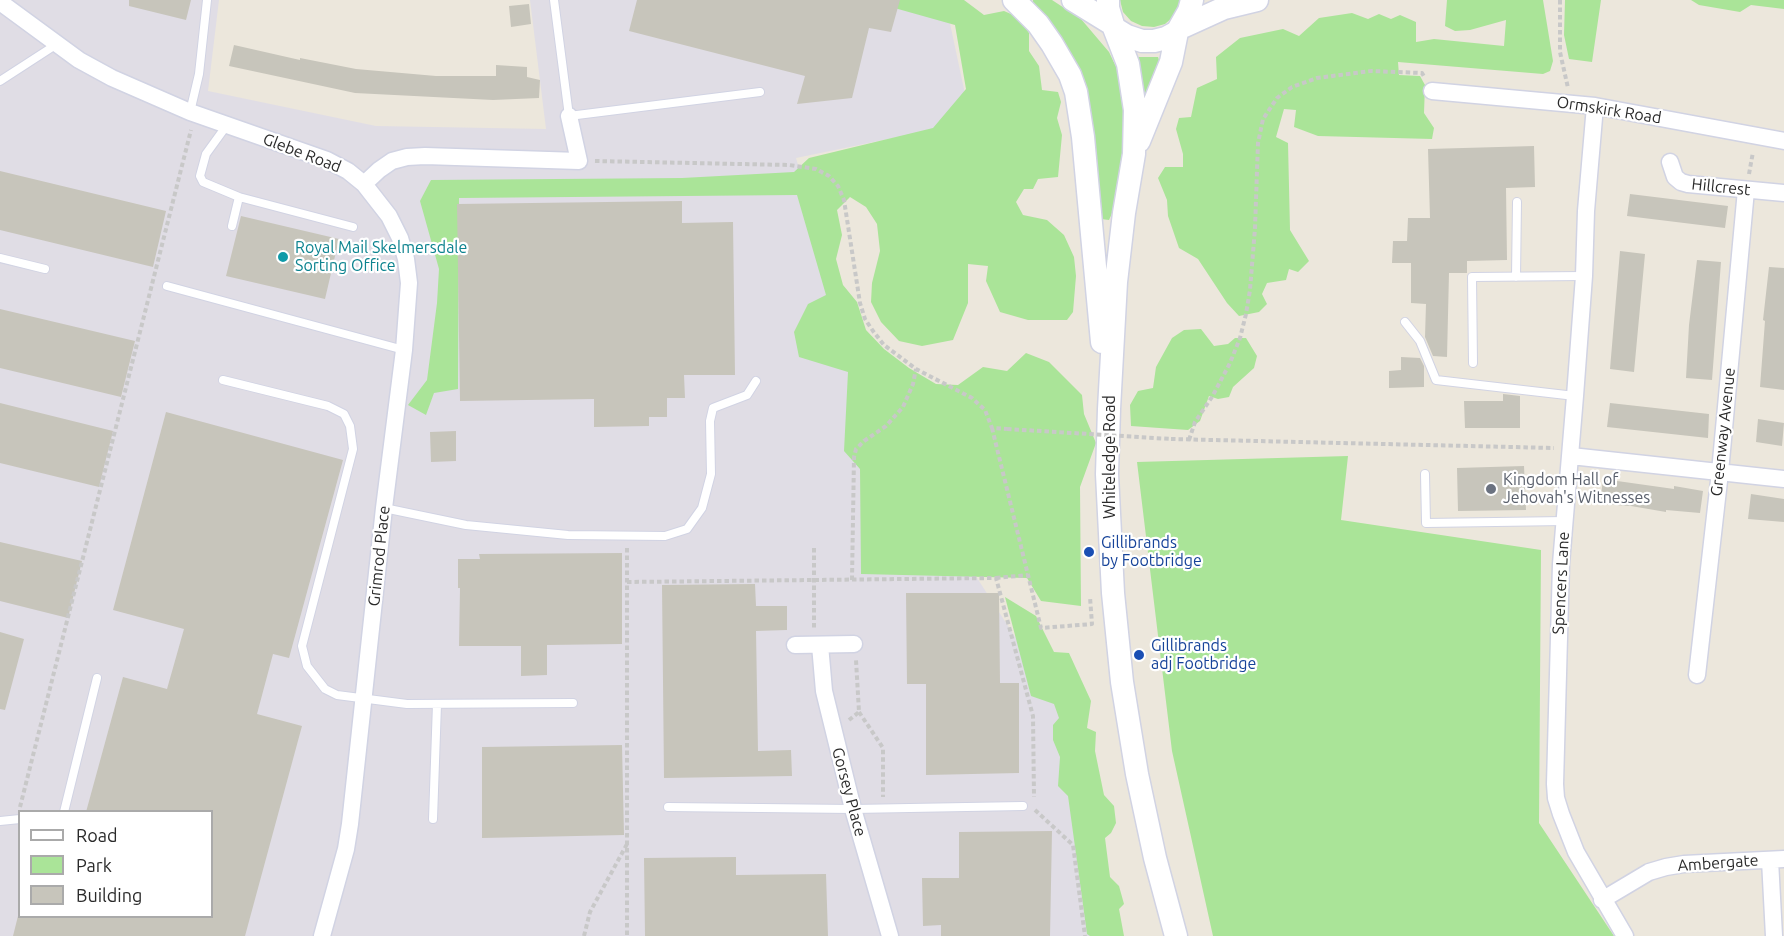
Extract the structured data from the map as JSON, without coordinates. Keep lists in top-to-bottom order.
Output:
{
  "streets": {
    "street": [
      "Ormskirk Road",
      "Glebe Road",
      "Hillcrest",
      "Greenway Avenue",
      "Whiteledge Road",
      "Grimrod Place",
      "Spencers Lane",
      "Gorsey Place",
      "Ambergate"
    ]
  },
  "crossings": [
    ["Ormskirk Road", "Spencers Lane"],
    ["Glebe Road", "Grimrod Place"],
    ["Hillcrest", "Greenway Avenue"],
    ["Spencers Lane", "Ambergate"]
  ],
  "places": [
    "Royal Mail Skelmersdale Sorting Office",
    "Kingdom Hall of Jehovah's Witnesses",
    "Gillibrands by Footbridge",
    "Gillibrands adj Footbridge"
  ],
  "legend": ["Road", "Park", "Building"]
}
